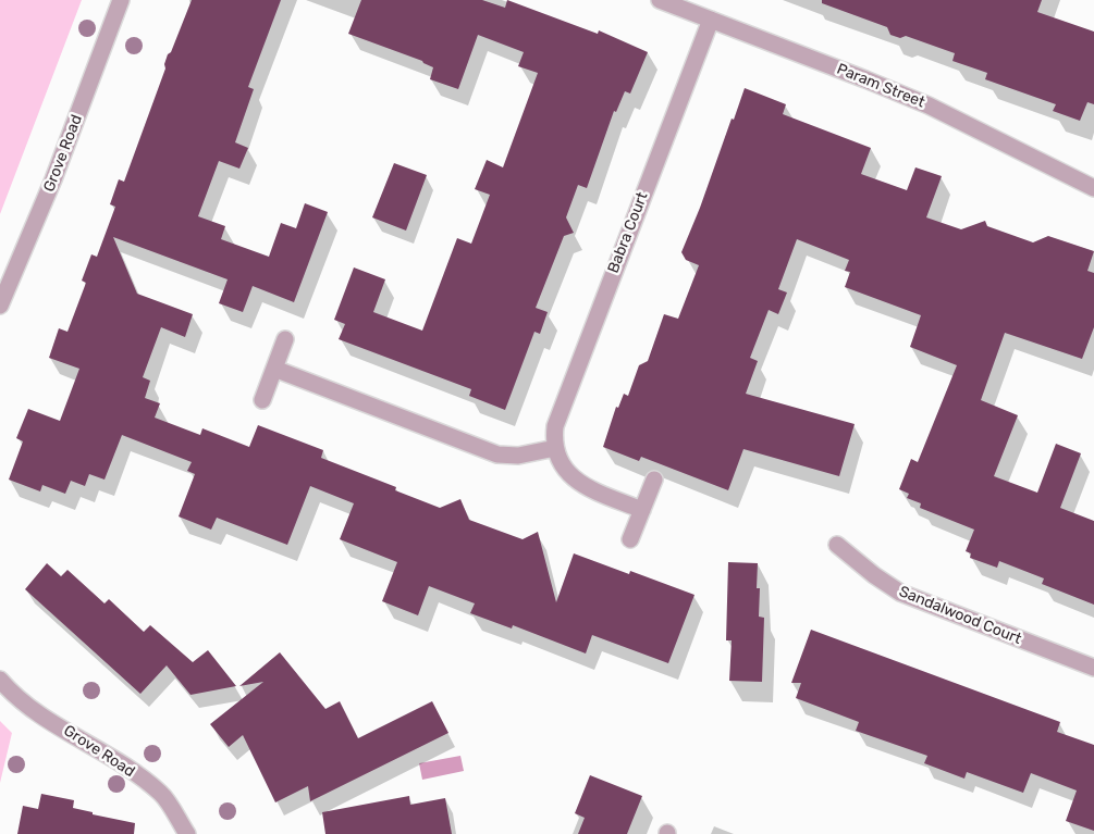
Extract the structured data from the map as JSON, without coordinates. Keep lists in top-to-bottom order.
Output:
{
  "streets": {
    "street": [
      "Param Street",
      "Grove Road",
      "Babra Court",
      "Sandalwood Court"
    ]
  },
  "crossings": [
    ["Param Street", "Babra Court"]
  ]
}
